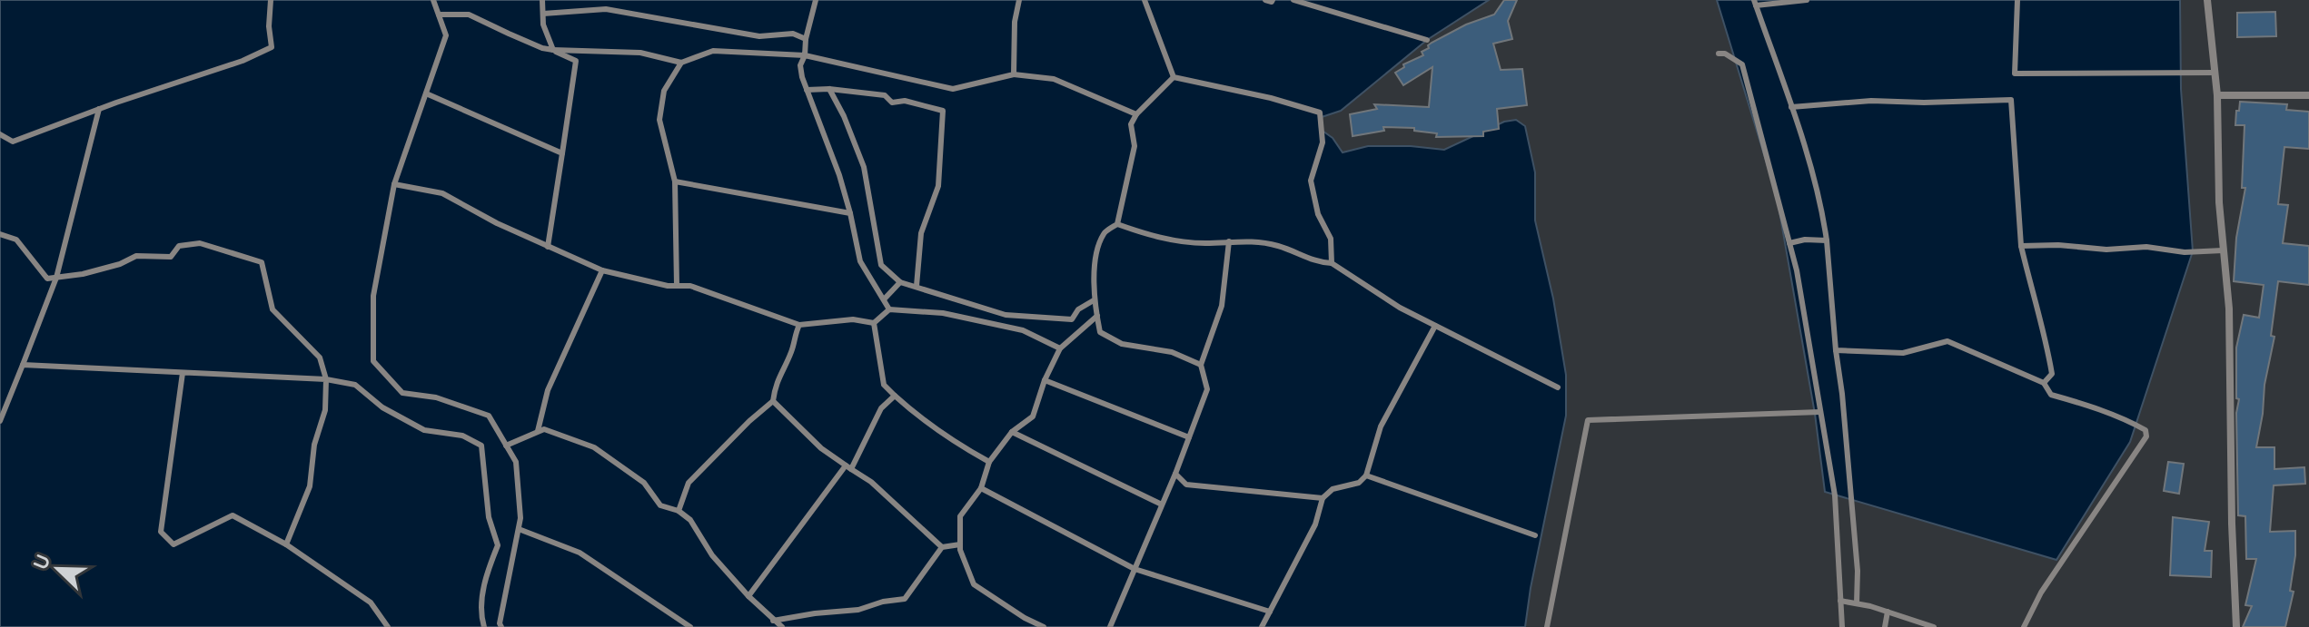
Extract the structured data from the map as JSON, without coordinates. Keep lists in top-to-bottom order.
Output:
{
  "north": "top left"
}
